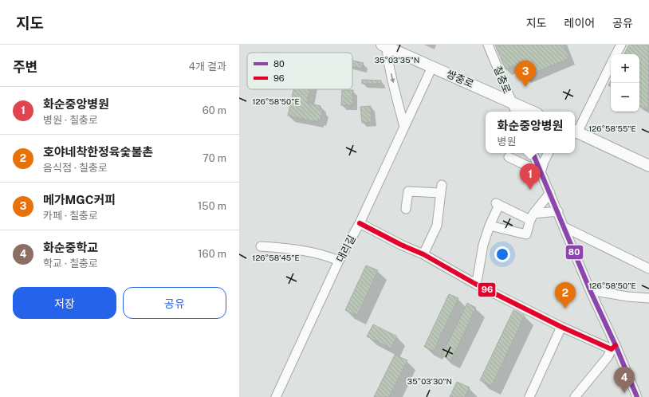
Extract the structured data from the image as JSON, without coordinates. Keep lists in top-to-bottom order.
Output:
{
  "streets": {
    "main road": ["쌍충로"],
    "street": ["칠충로", "대리길"]
  },
  "crossings": [
    ["쌍충로", "칠충로"],
    ["쌍충로", "대리길"]
  ],
  "lines": ["transit line 80", "transit line 96"],
  "legend": ["80", "96"],
  "page": {
    "header": "지도",
    "nav": ["지도", "레이어", "공유"],
    "heading": ["주변", "4개 결과"],
    "map_buttons": ["+", "−"],
    "pins": [
      "3",
      "1",
      "2",
      "4"
    ],
    "list": [
      {
        "mark": "1",
        "name": "화순중앙병원",
        "note": "병원 · 칠충로",
        "value": "60 m"
      },
      {
        "mark": "2",
        "name": "호야네착한정육숯불촌",
        "note": "음식점 · 칠충로",
        "value": "70 m"
      },
      {
        "mark": "3",
        "name": "메가MGC커피",
        "note": "카페 · 칠충로",
        "value": "150 m"
      },
      {
        "mark": "4",
        "name": "화순중학교",
        "note": "학교 · 칠충로",
        "value": "160 m"
      }
    ],
    "popup": ["화순중앙병원", "병원"],
    "buttons": ["저장", "공유"]
  },
  "coordinates": [
    "35°03'35\"N",
    "126°58'50\"E",
    "126°58'55\"E",
    "126°58'45\"E",
    "35°03'30\"N"
  ]
}
